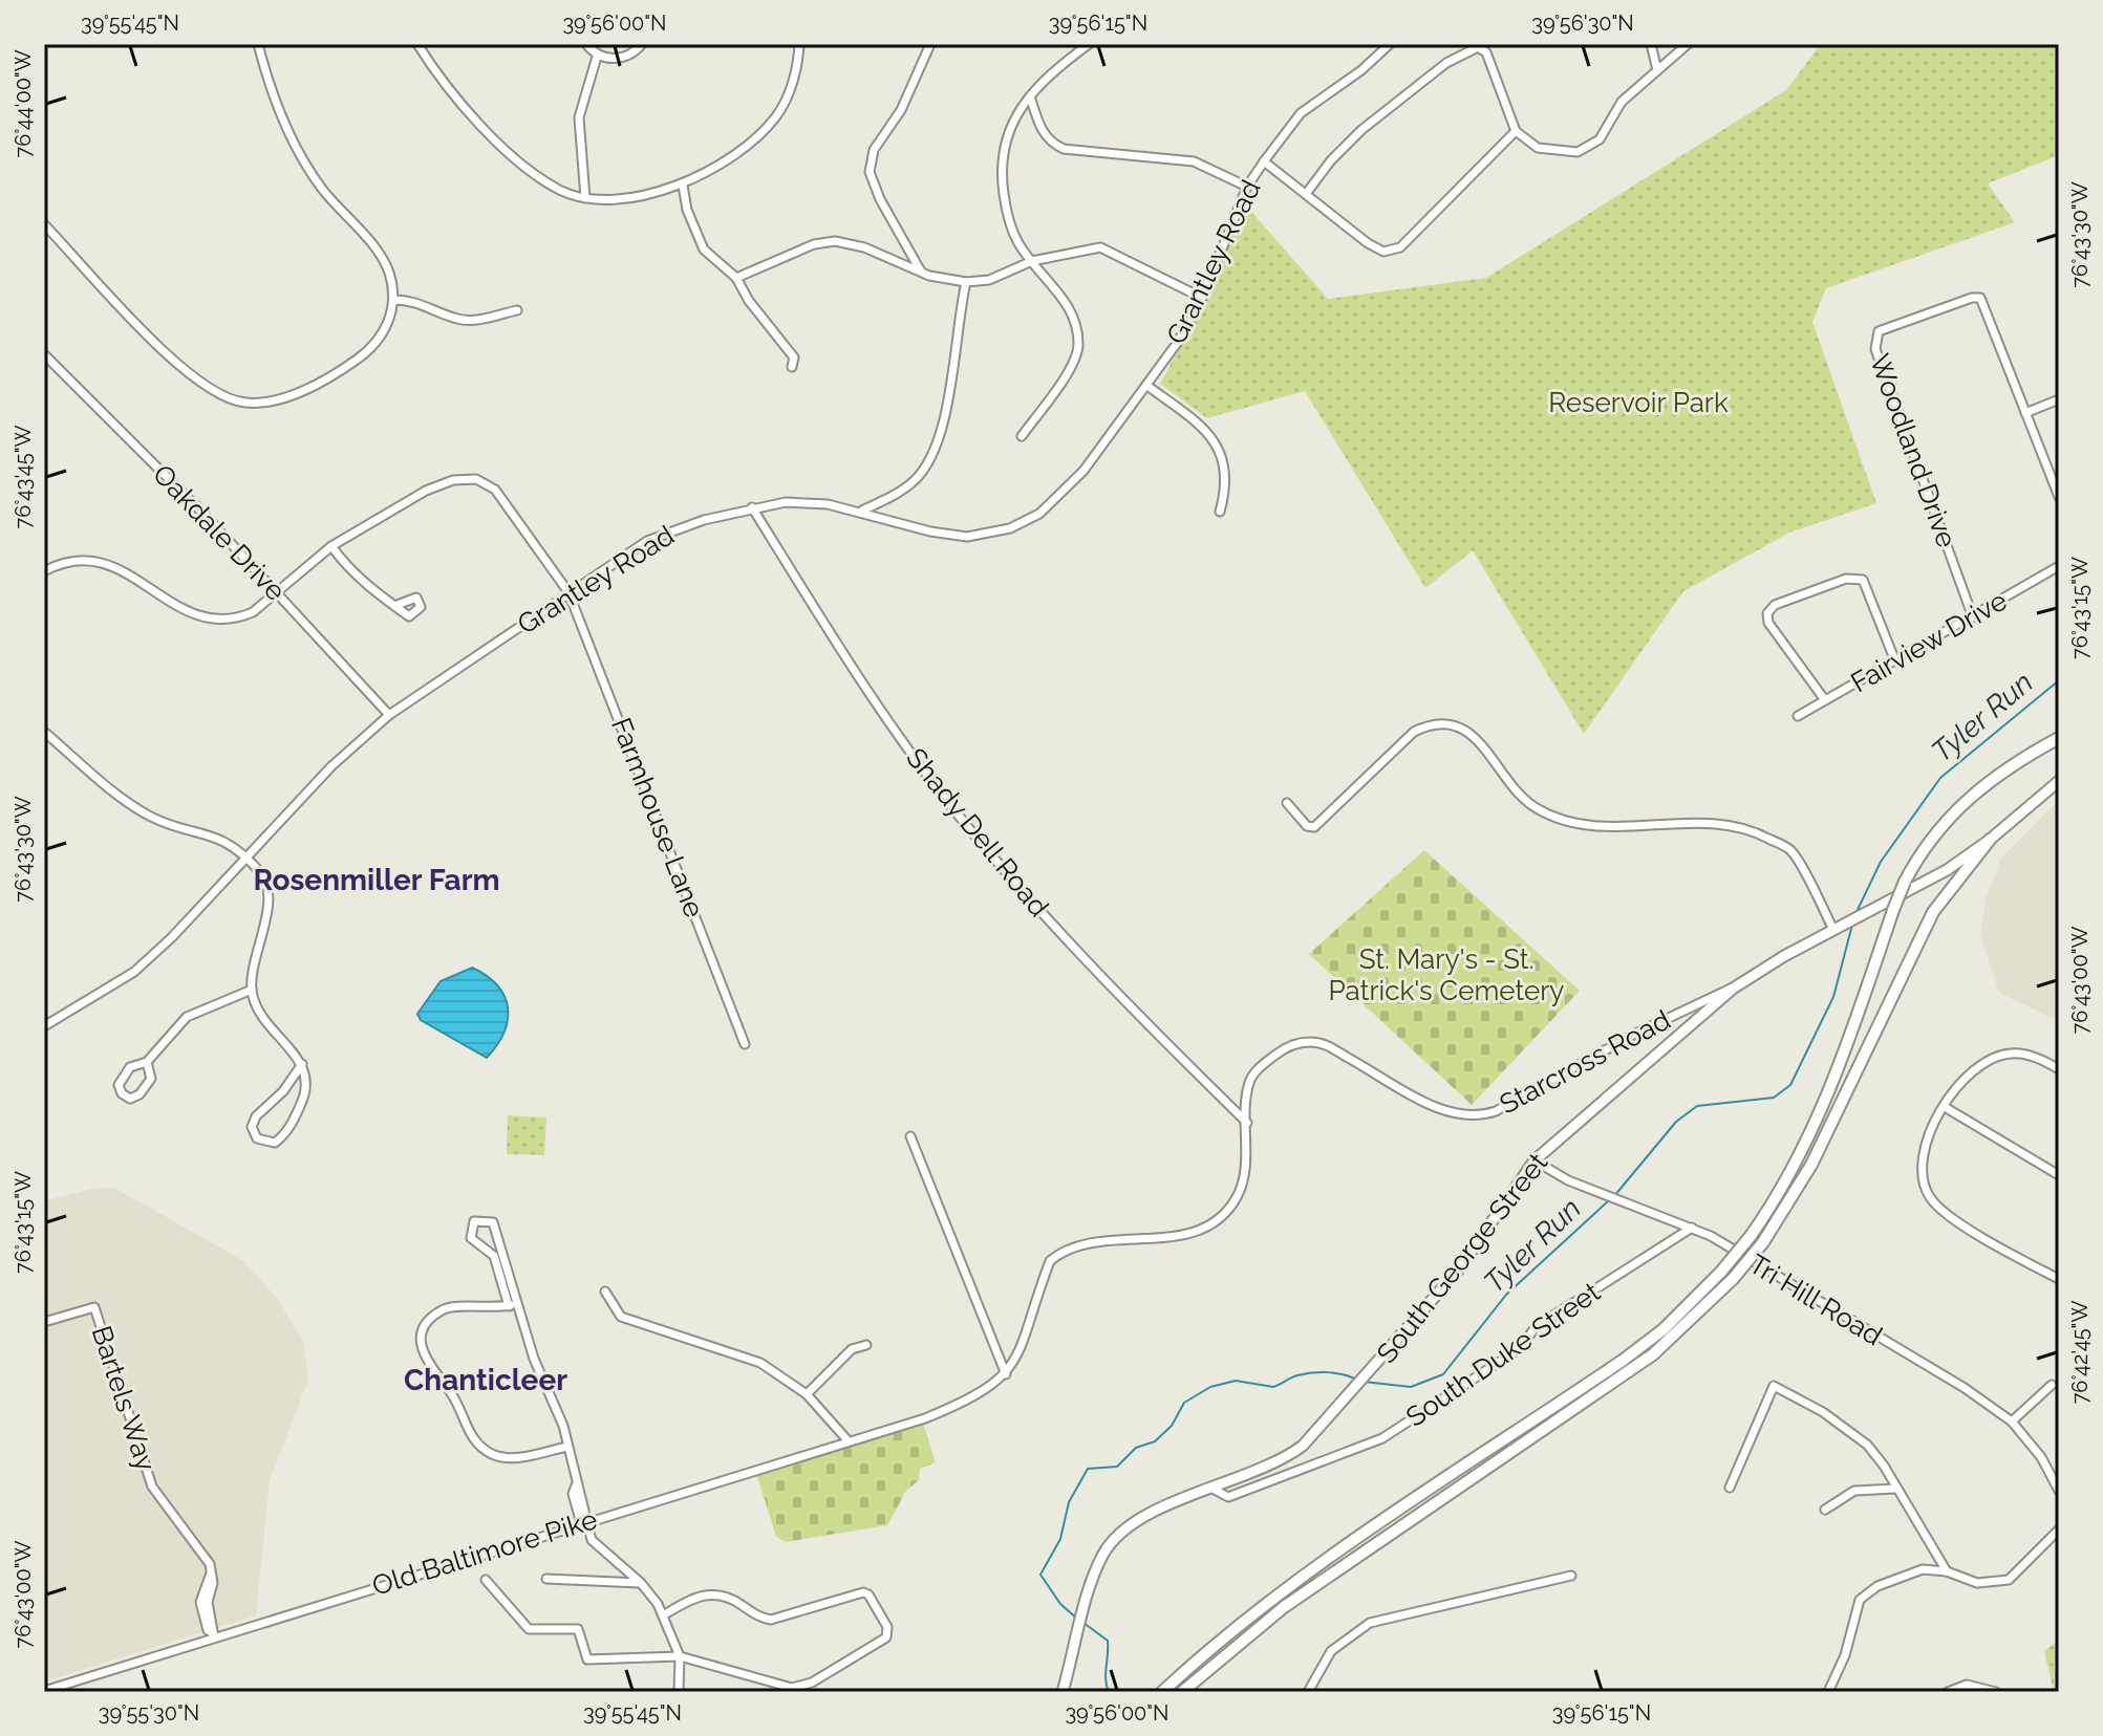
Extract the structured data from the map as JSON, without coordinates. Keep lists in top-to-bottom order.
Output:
{
  "streets": {
    "main road": ["South George Street"],
    "street": [
      "Grantley Road",
      "Woodland Drive",
      "Oakdale Drive",
      "Fairview Drive",
      "Farmhouse Lane",
      "Shady Dell Road",
      "Starcross Road",
      "Tri Hill Road",
      "South Duke Street",
      "Bartels Way",
      "Old Baltimore Pike"
    ]
  },
  "crossings": [
    ["Grantley Road", "Oakdale Drive"],
    ["Grantley Road", "Farmhouse Lane"],
    ["Grantley Road", "Shady Dell Road"],
    ["Woodland Drive", "Fairview Drive"],
    ["Oakdale Drive", "Farmhouse Lane"],
    ["Shady Dell Road", "Starcross Road"],
    ["Starcross Road", "South George Street"],
    ["Starcross Road", "Old Baltimore Pike"],
    ["South George Street", "Tri Hill Road"],
    ["South George Street", "South Duke Street"],
    ["Tri Hill Road", "South Duke Street"],
    ["Bartels Way", "Old Baltimore Pike"]
  ],
  "districts": ["Rosenmiller Farm", "Chanticleer"],
  "water": ["Tyler Run"],
  "parks": ["Reservoir Park", "St. Mary's - St. Patrick's Cemetery"],
  "coordinates": [
    "39°55'45\"N",
    "39°56'00\"N",
    "39°56'15\"N",
    "39°56'30\"N",
    "76°44'00\"W",
    "76°43'30\"W",
    "76°43'45\"W",
    "76°43'15\"W",
    "76°43'00\"W",
    "76°42'45\"W",
    "39°55'30\"N"
  ]
}
